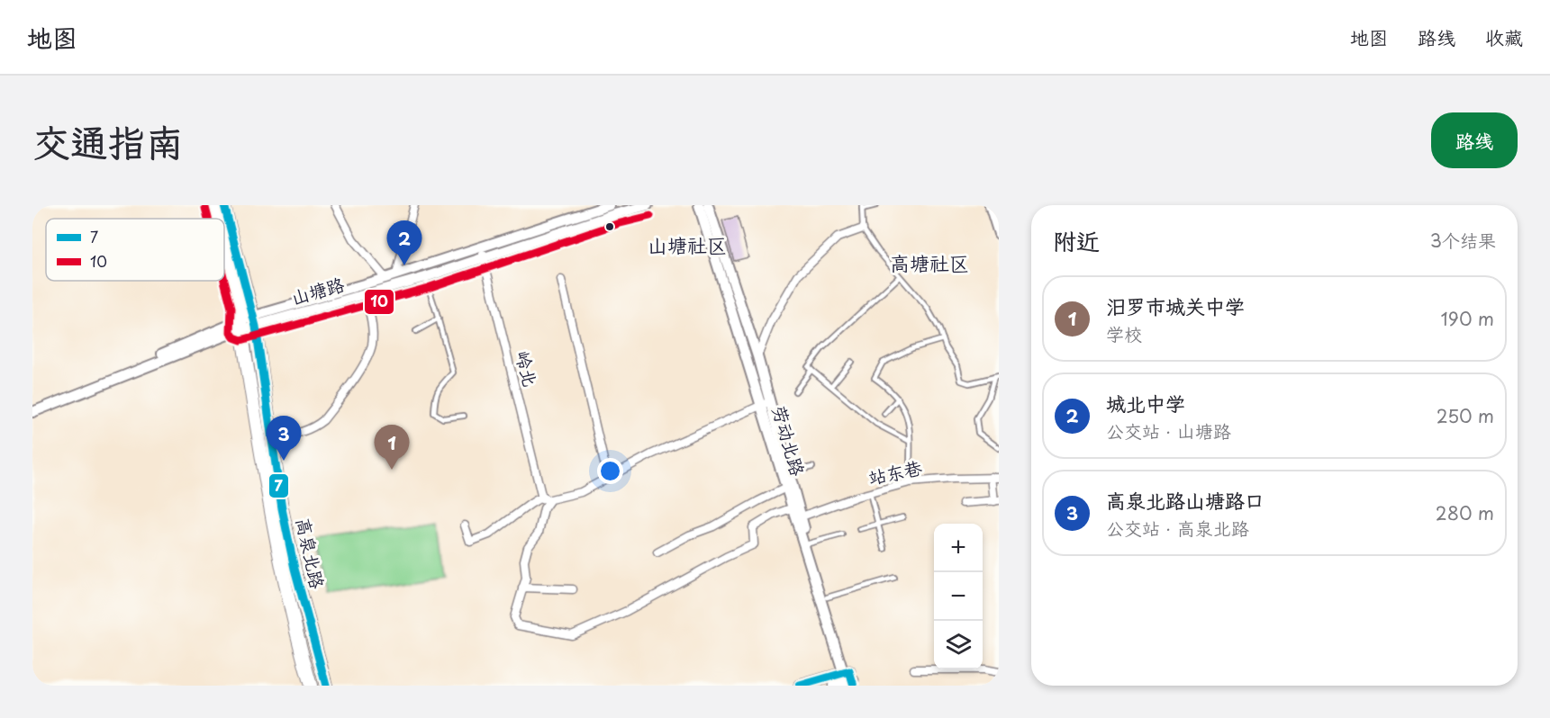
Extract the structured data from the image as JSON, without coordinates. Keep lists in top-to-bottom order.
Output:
{
  "streets": {
    "main road": ["高泉北路"],
    "street": [
      "山塘路",
      "岭北",
      "劳动北路",
      "站东巷"
    ]
  },
  "crossings": [
    ["山塘路", "岭北"],
    ["山塘路", "高泉北路"],
    ["劳动北路", "站东巷"]
  ],
  "districts": ["山塘社区", "高塘社区"],
  "lines": ["transit line 7", "transit line 10"],
  "legend": ["7", "10"],
  "page": {
    "header": "地图",
    "nav": ["地图", "路线", "收藏"],
    "title": "交通指南",
    "buttons": "路线",
    "heading": ["附近", "3个结果"],
    "pins": ["2", "3", "1"],
    "list": [
      {
        "mark": "1",
        "name": "汨罗市城关中学",
        "note": "学校",
        "value": "190 m"
      },
      {
        "mark": "2",
        "name": "城北中学",
        "note": "公交站 · 山塘路",
        "value": "250 m"
      },
      {
        "mark": "3",
        "name": "高泉北路山塘路口",
        "note": "公交站 · 高泉北路",
        "value": "280 m"
      }
    ],
    "map_buttons": ["+", "−"]
  }
}
